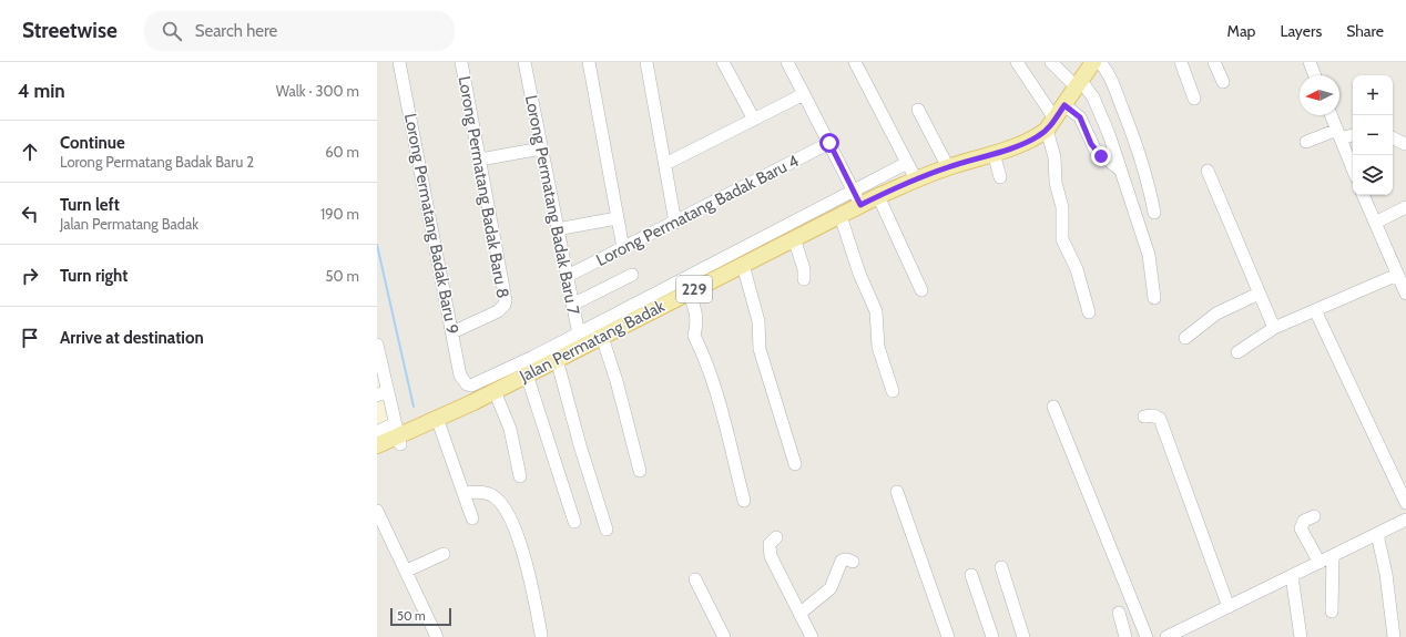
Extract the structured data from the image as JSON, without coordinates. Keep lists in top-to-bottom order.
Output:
{
  "streets": {
    "main road": ["229", "Jalan Permatang Badak"],
    "street": [
      "Lorong Permatang Badak Baru 8",
      "Lorong Permatang Badak Baru 7",
      "Lorong Permatang Badak Baru 4",
      "Lorong Permatang Badak Baru 9"
    ]
  },
  "crossings": [
    ["Lorong Permatang Badak Baru 8", "Lorong Permatang Badak Baru 9"],
    ["Lorong Permatang Badak Baru 7", "Lorong Permatang Badak Baru 4"],
    ["Lorong Permatang Badak Baru 7", "Lorong Permatang Badak Baru 9"],
    ["Lorong Permatang Badak Baru 7", "Jalan Permatang Badak"],
    ["Lorong Permatang Badak Baru 9", "Jalan Permatang Badak"]
  ],
  "scale_bar": "50 m",
  "north": "left",
  "page": {
    "header": "Streetwise",
    "search": "Search here",
    "nav": ["Map", "Layers", "Share"],
    "heading": ["4 min", "Walk · 300 m"],
    "map_buttons": ["+", "−"],
    "list": [
      ["Continue", "Lorong Permatang Badak Baru 2", "60 m"],
      ["Turn left", "Jalan Permatang Badak", "190 m"],
      ["Turn right", "50 m"],
      "Arrive at destination"
    ],
    "scale": "50 m"
  }
}
